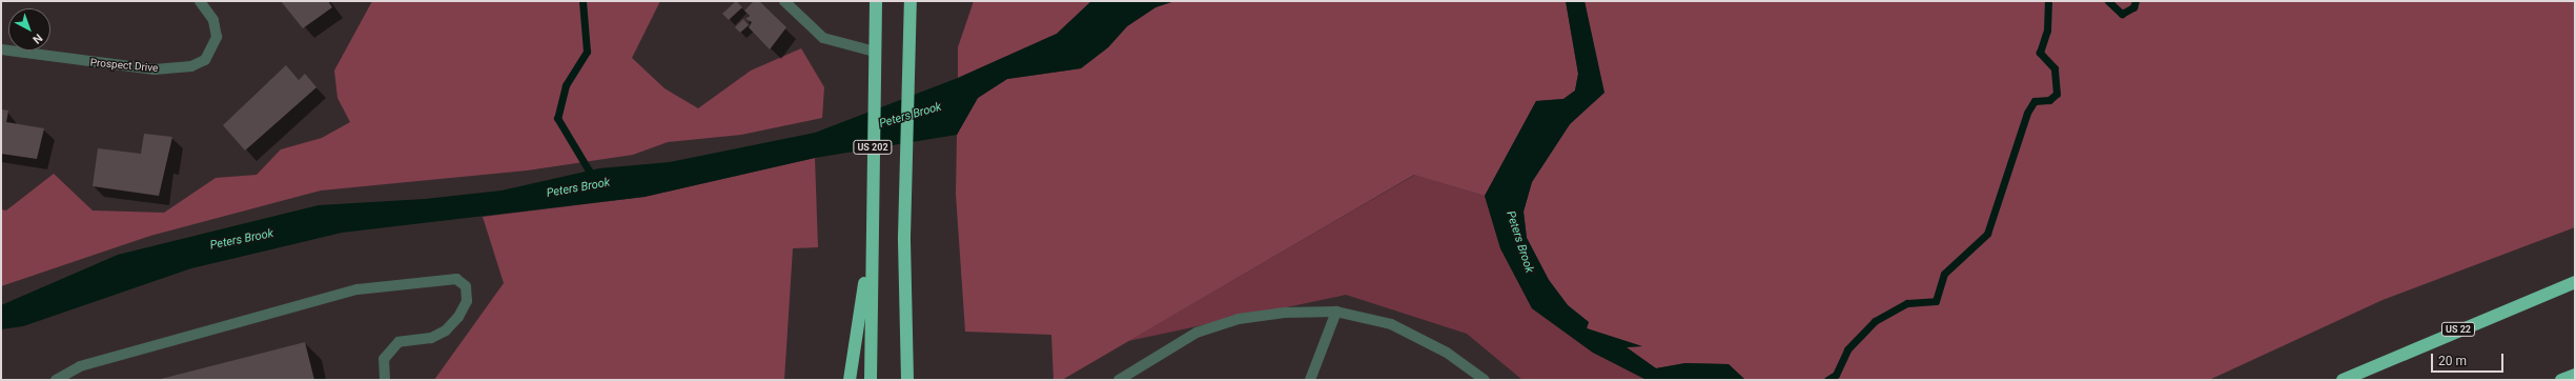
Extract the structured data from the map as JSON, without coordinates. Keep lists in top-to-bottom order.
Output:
{
  "streets": {
    "highway": ["US 202", "US 22"],
    "street": ["Prospect Drive"]
  },
  "water": ["Peters Brook"],
  "scale_bar": "20 m",
  "north": "bottom right"
}
